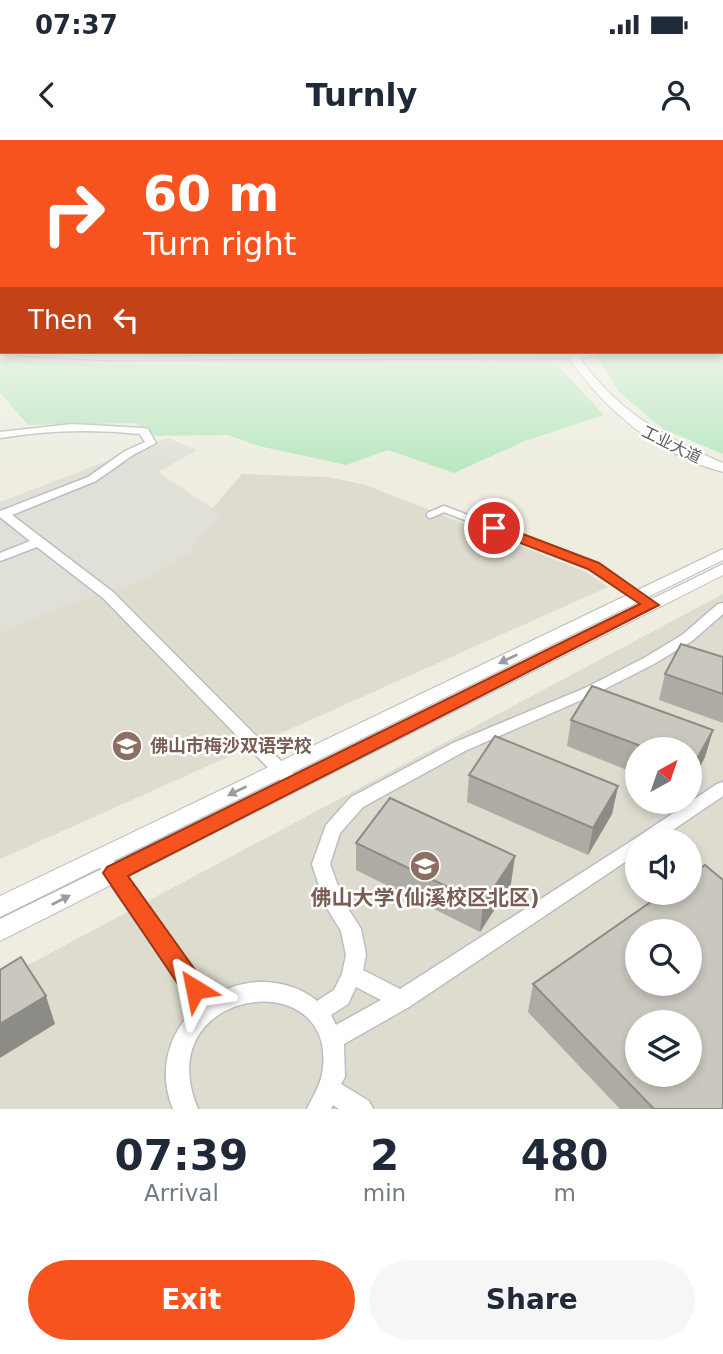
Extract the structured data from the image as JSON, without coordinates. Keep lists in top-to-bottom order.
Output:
{
  "streets": {
    "street": ["工业大道"]
  },
  "places": {
    "school or university": ["佛山市梅沙双语学校", "佛山大学(仙溪校区北区)"]
  },
  "north": "top right",
  "page": {
    "status": "07:37",
    "header": "Turnly",
    "turn": ["60 m", "Turn right"],
    "then": "Then",
    "eta": [
      "07:39",
      "Arrival",
      "2",
      "min",
      "480",
      "m"
    ],
    "buttons": ["Exit", "Share"]
  }
}
